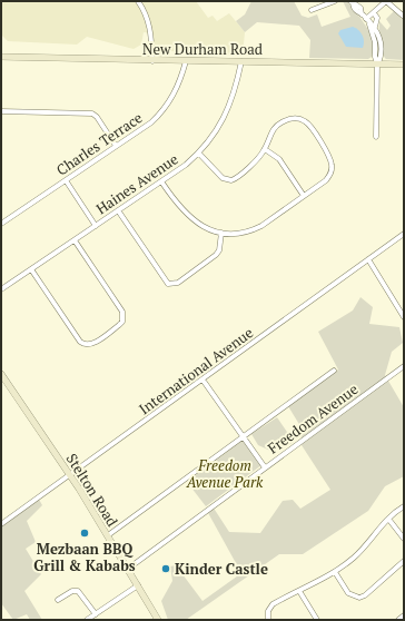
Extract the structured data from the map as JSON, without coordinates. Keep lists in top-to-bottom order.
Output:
{
  "streets": {
    "main road": ["New Durham Road", "Stelton Road"],
    "street": [
      "Charles Terrace",
      "Haines Avenue",
      "International Avenue",
      "Freedom Avenue"
    ]
  },
  "crossings": [
    ["New Durham Road", "Charles Terrace"],
    ["New Durham Road", "Haines Avenue"],
    ["International Avenue", "Stelton Road"],
    ["Freedom Avenue", "Stelton Road"]
  ],
  "parks": ["Freedom Avenue Park"],
  "places": ["Mezbaan BBQ Grill & Kababs", "Kinder Castle"]
}
